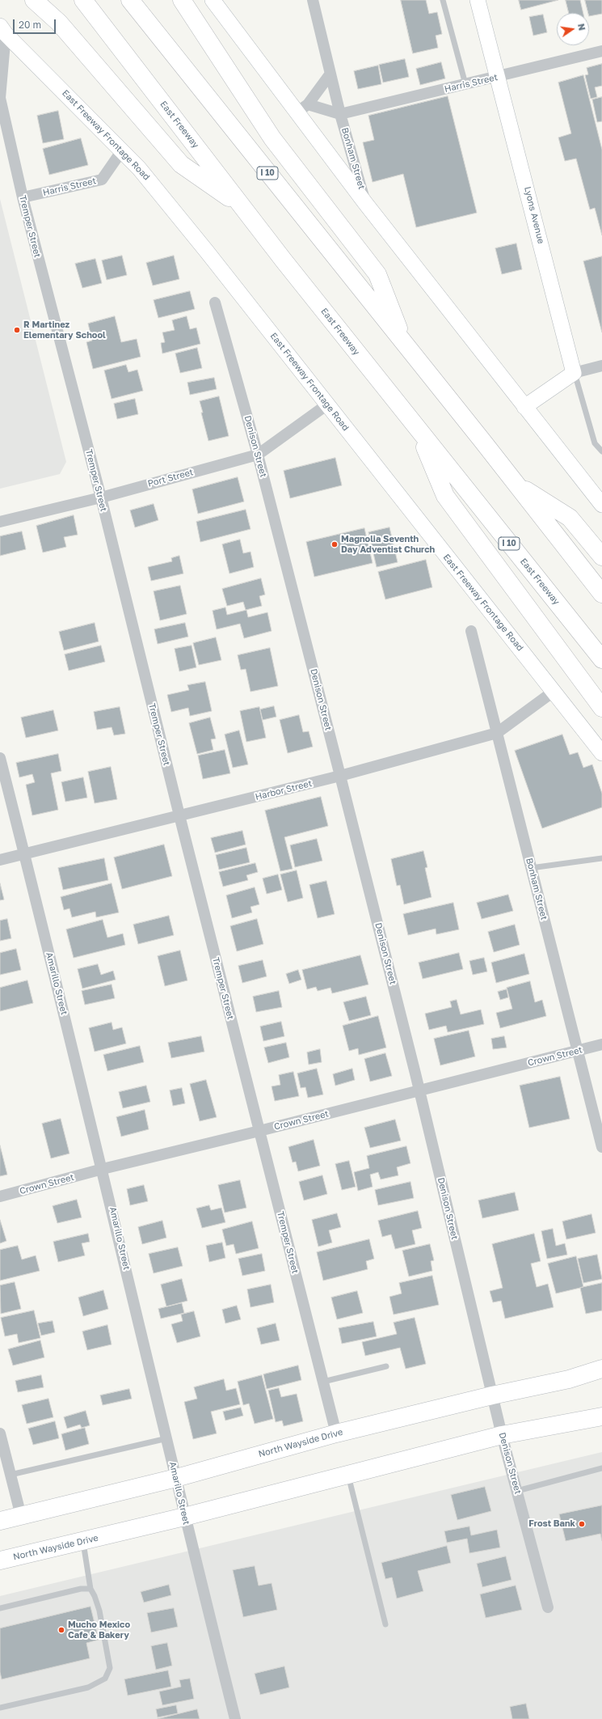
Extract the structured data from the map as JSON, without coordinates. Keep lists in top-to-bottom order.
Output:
{
  "streets": {
    "main road": [
      "East Freeway",
      "East Freeway Frontage Road",
      "I 10",
      "Lyons Avenue",
      "North Wayside Drive"
    ],
    "street": [
      "Harris Street",
      "Bonham Street",
      "Tremper Street",
      "Denison Street",
      "Port Street",
      "Harbor Street",
      "Amarillo Street",
      "Crown Street"
    ]
  },
  "crossings": [
    ["Harris Street", "East Freeway Frontage Road"],
    ["Harris Street", "Bonham Street"],
    ["Harris Street", "Lyons Avenue"],
    ["Harris Street", "Tremper Street"],
    ["East Freeway Frontage Road", "Tremper Street"],
    ["East Freeway Frontage Road", "Port Street"],
    ["East Freeway Frontage Road", "Harbor Street"],
    ["Bonham Street", "Harbor Street"],
    ["Bonham Street", "Crown Street"],
    ["Tremper Street", "Port Street"],
    ["Tremper Street", "Harbor Street"],
    ["Tremper Street", "Crown Street"],
    ["Tremper Street", "North Wayside Drive"],
    ["Denison Street", "Port Street"],
    ["Denison Street", "Harbor Street"],
    ["Denison Street", "Crown Street"],
    ["Denison Street", "North Wayside Drive"],
    ["Harbor Street", "Amarillo Street"],
    ["Amarillo Street", "Crown Street"],
    ["Amarillo Street", "North Wayside Drive"]
  ],
  "places": [
    "R Martinez Elementary School",
    "Magnolia Seventh Day Adventist Church",
    "Frost Bank",
    "Mucho Mexico Cafe & Bakery"
  ],
  "scale_bar": "20 m",
  "north": "right"
}
